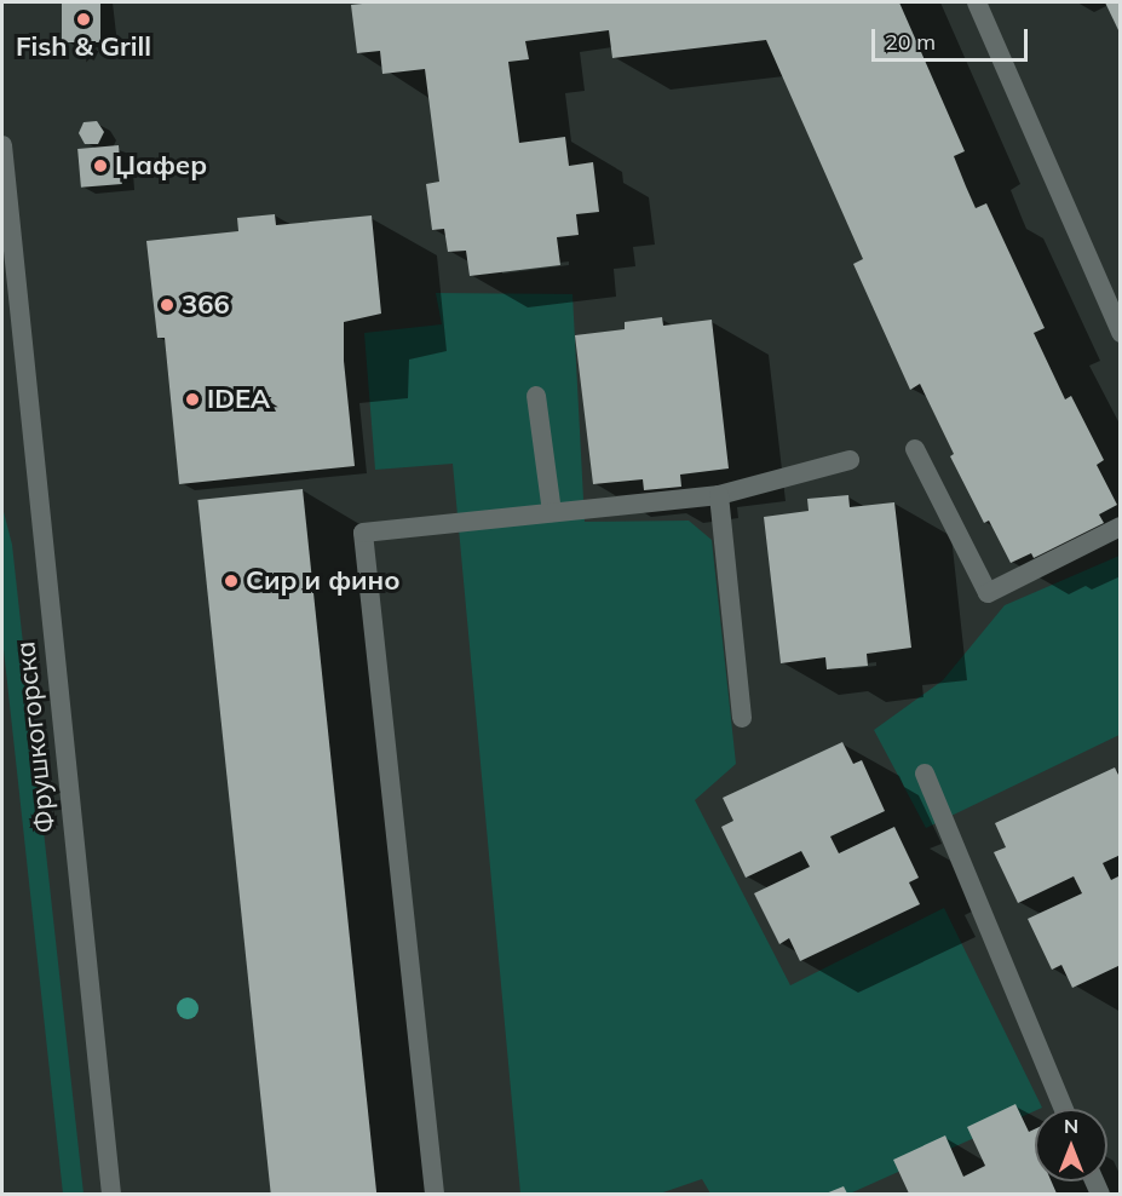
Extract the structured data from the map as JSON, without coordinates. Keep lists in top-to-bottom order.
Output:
{
  "streets": {
    "street": ["Фрушкогорска"]
  },
  "places": [
    "Fish & Grill",
    "Џафер",
    "366",
    "IDEA",
    "Сир и фино"
  ],
  "scale_bar": "20 m",
  "north": "top"
}
